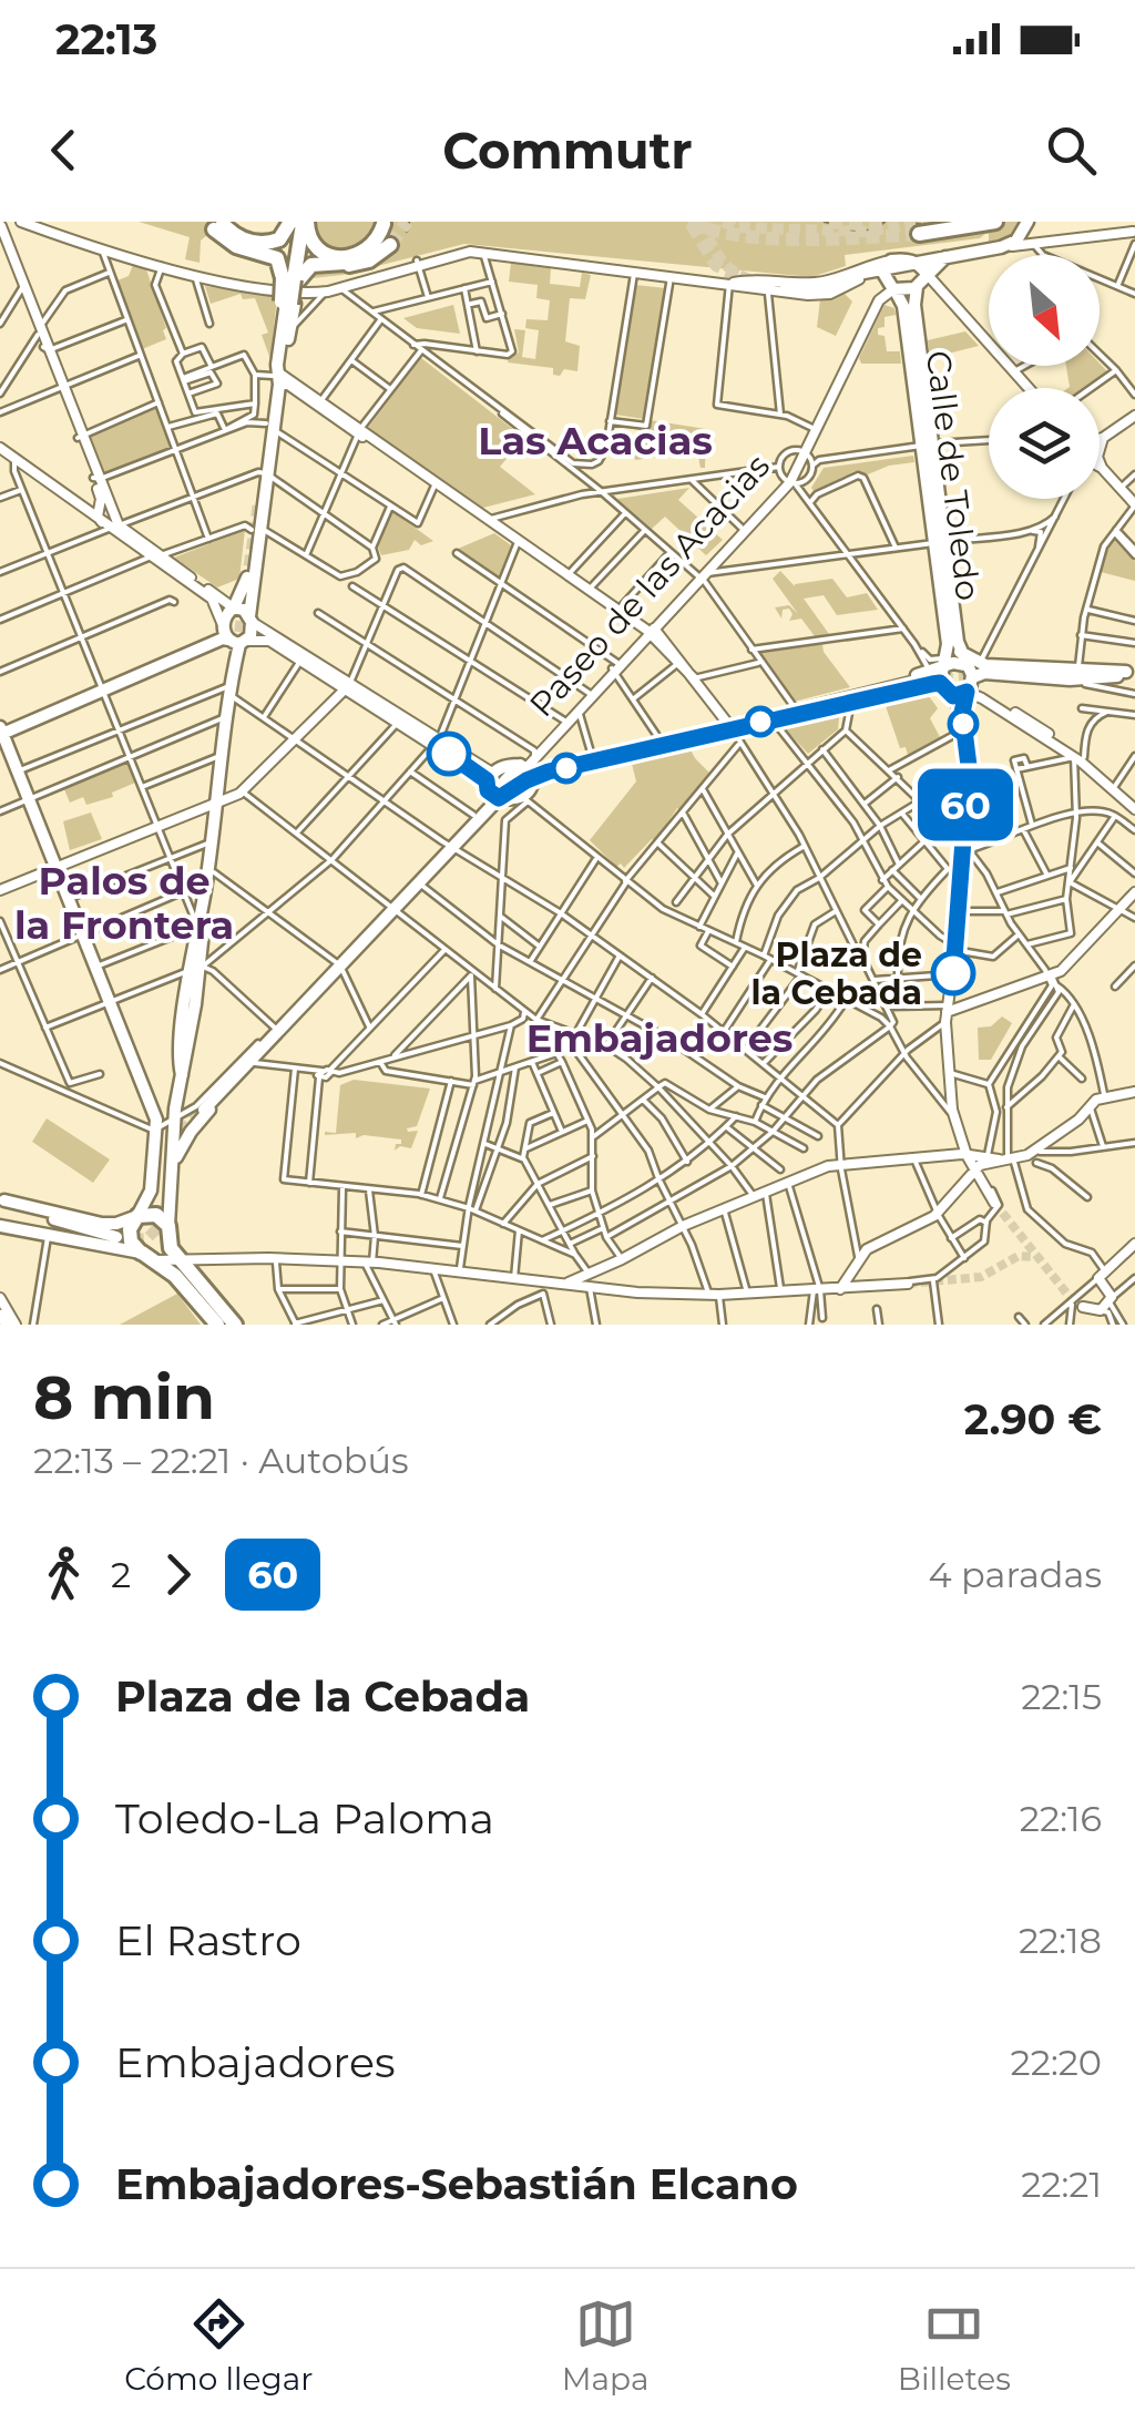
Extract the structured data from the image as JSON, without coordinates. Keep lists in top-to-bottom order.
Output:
{
  "streets": {
    "main road": ["Calle de Toledo", "Paseo de las Acacias"]
  },
  "crossings": [
    ["Calle de Toledo", "Paseo de las Acacias"]
  ],
  "districts": ["Las Acacias", "Palos de la Frontera", "Embajadores"],
  "places": ["Plaza de la Cebada"],
  "lines": ["bus line 60"],
  "north": "bottom right",
  "page": {
    "status": "22:13",
    "header": "Commutr",
    "on_map": "60",
    "heading": ["8 min", "22:13 – 22:21 · Autobús", "2.90 €"],
    "legs": ["2", "60", "4 paradas"],
    "list": [
      {
        "name": "Plaza de la Cebada",
        "value": "22:15"
      },
      {
        "name": "Toledo-La Paloma",
        "value": "22:16"
      },
      {
        "name": "El Rastro",
        "value": "22:18"
      },
      {
        "name": "Embajadores",
        "value": "22:20"
      },
      {
        "name": "Embajadores-Sebastián Elcano",
        "value": "22:21"
      }
    ],
    "tabs": ["Cómo llegar", "Mapa", "Billetes"]
  }
}
